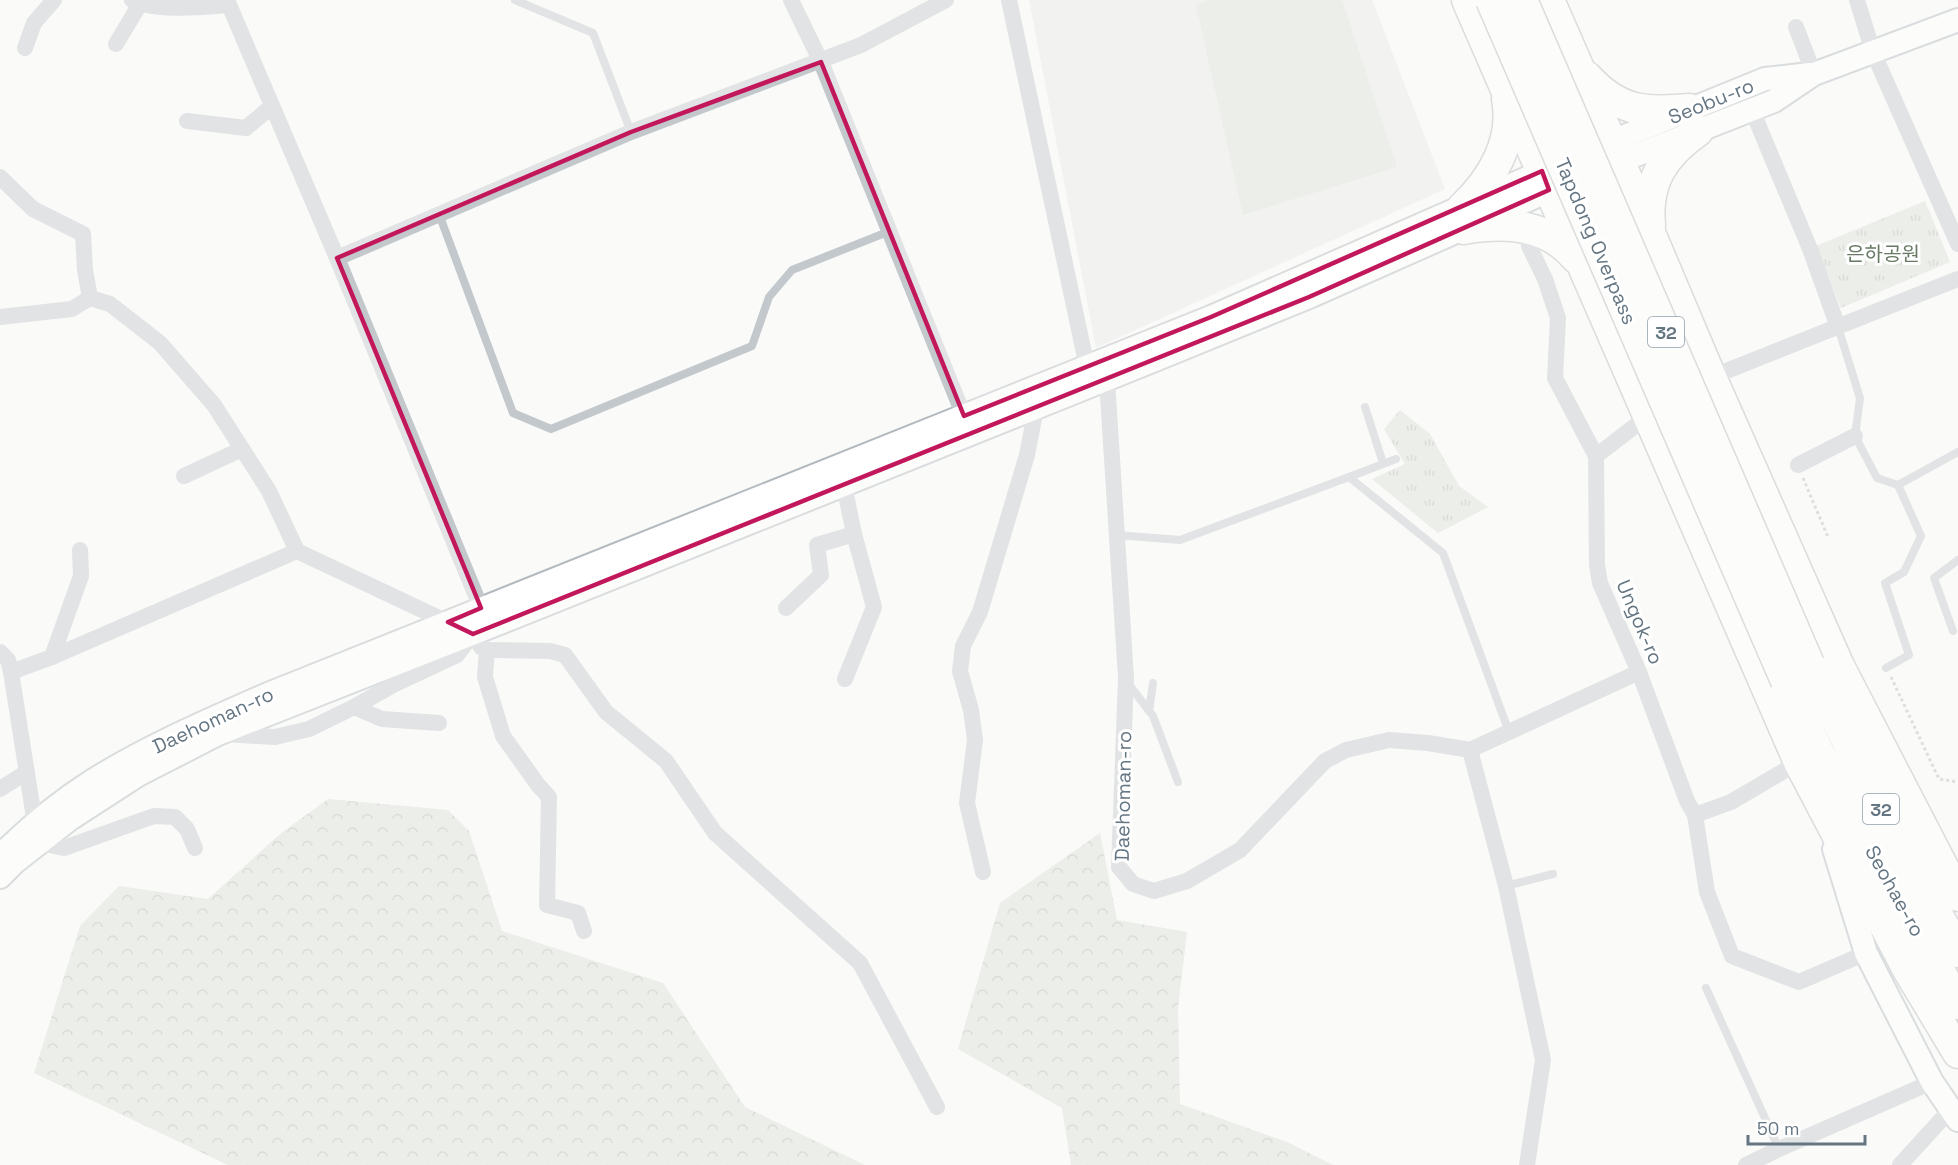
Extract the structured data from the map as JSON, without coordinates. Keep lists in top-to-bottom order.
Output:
{
  "streets": {
    "highway": ["Tapdong Overpass", "32", "Seohae-ro"],
    "main road": ["Seobu-ro", "Daehoman-ro"],
    "street": ["Ungok-ro"]
  },
  "crossings": [
    ["Tapdong Overpass", "Seohae-ro"]
  ],
  "parks": ["은하공원"],
  "scale_bar": "50 m"
}
